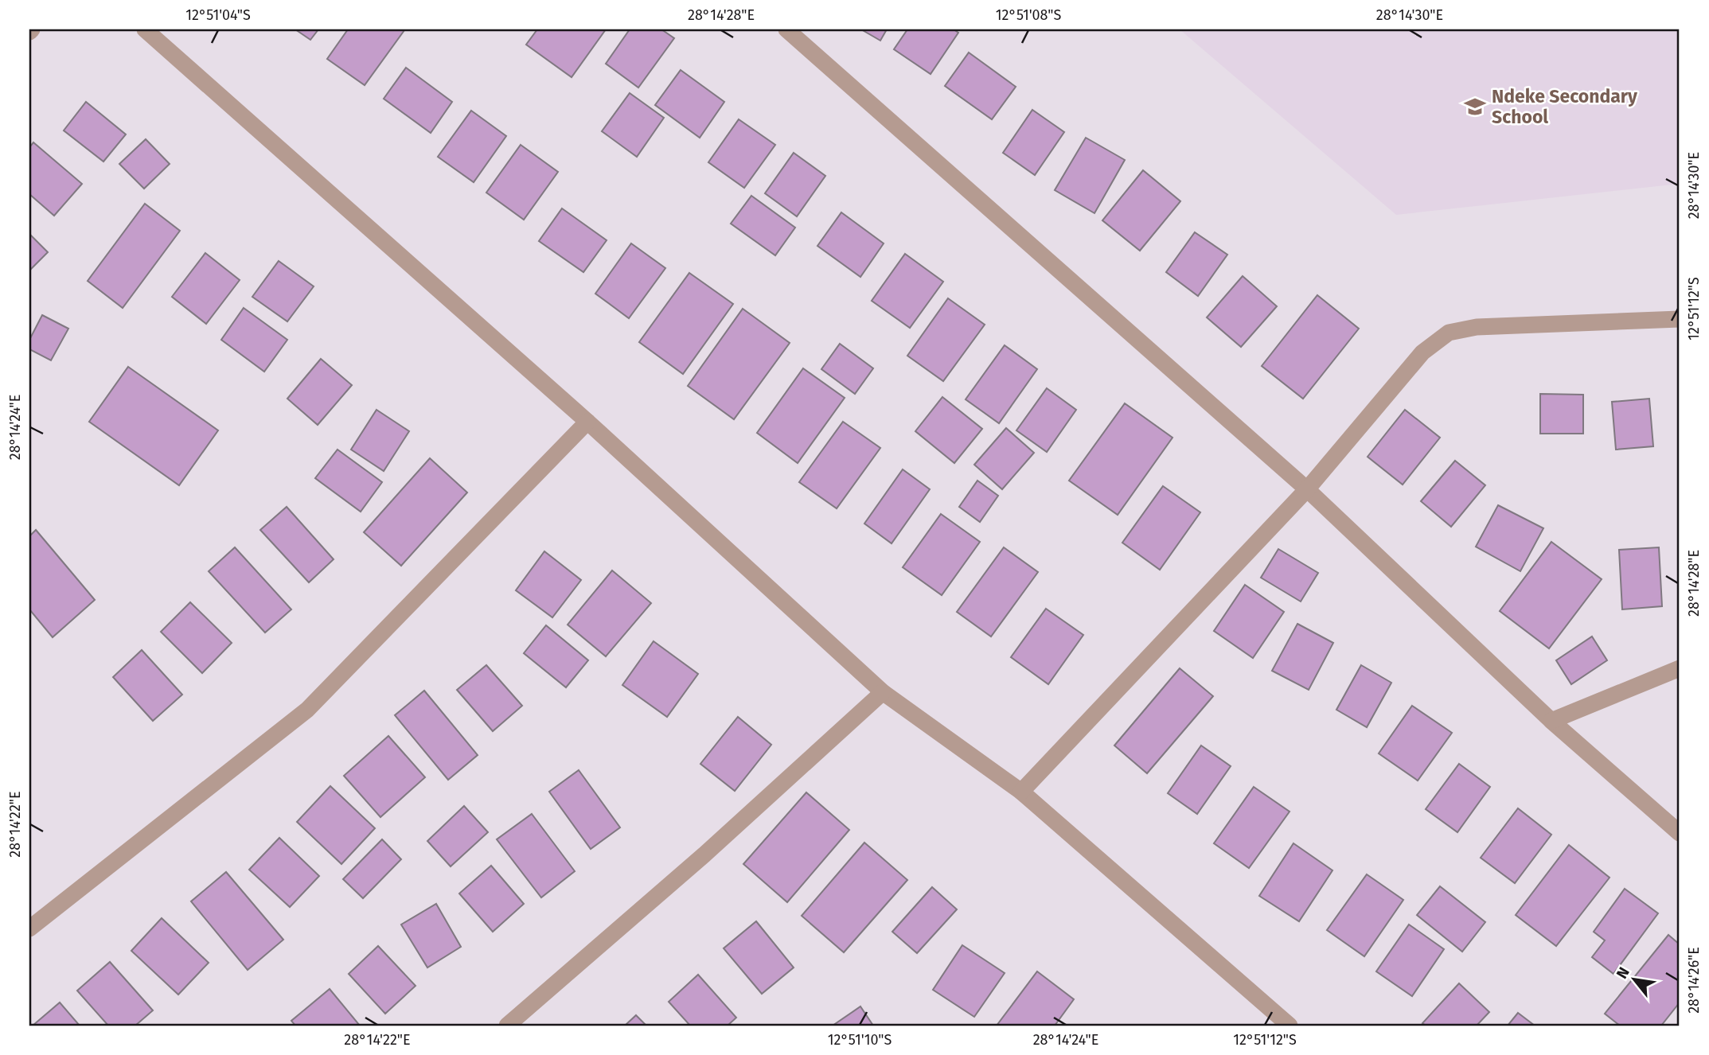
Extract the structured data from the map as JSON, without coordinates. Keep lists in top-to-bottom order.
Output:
{
  "places": {
    "school or university": ["Ndeke Secondary School"]
  },
  "north": "top left",
  "coordinates": [
    "12°51'04\"S",
    "28°14'28\"E",
    "12°51'08\"S",
    "28°14'30\"E",
    "12°51'12\"S",
    "28°14'24\"E",
    "28°14'22\"E",
    "28°14'26\"E",
    "12°51'10\"S"
  ]
}
